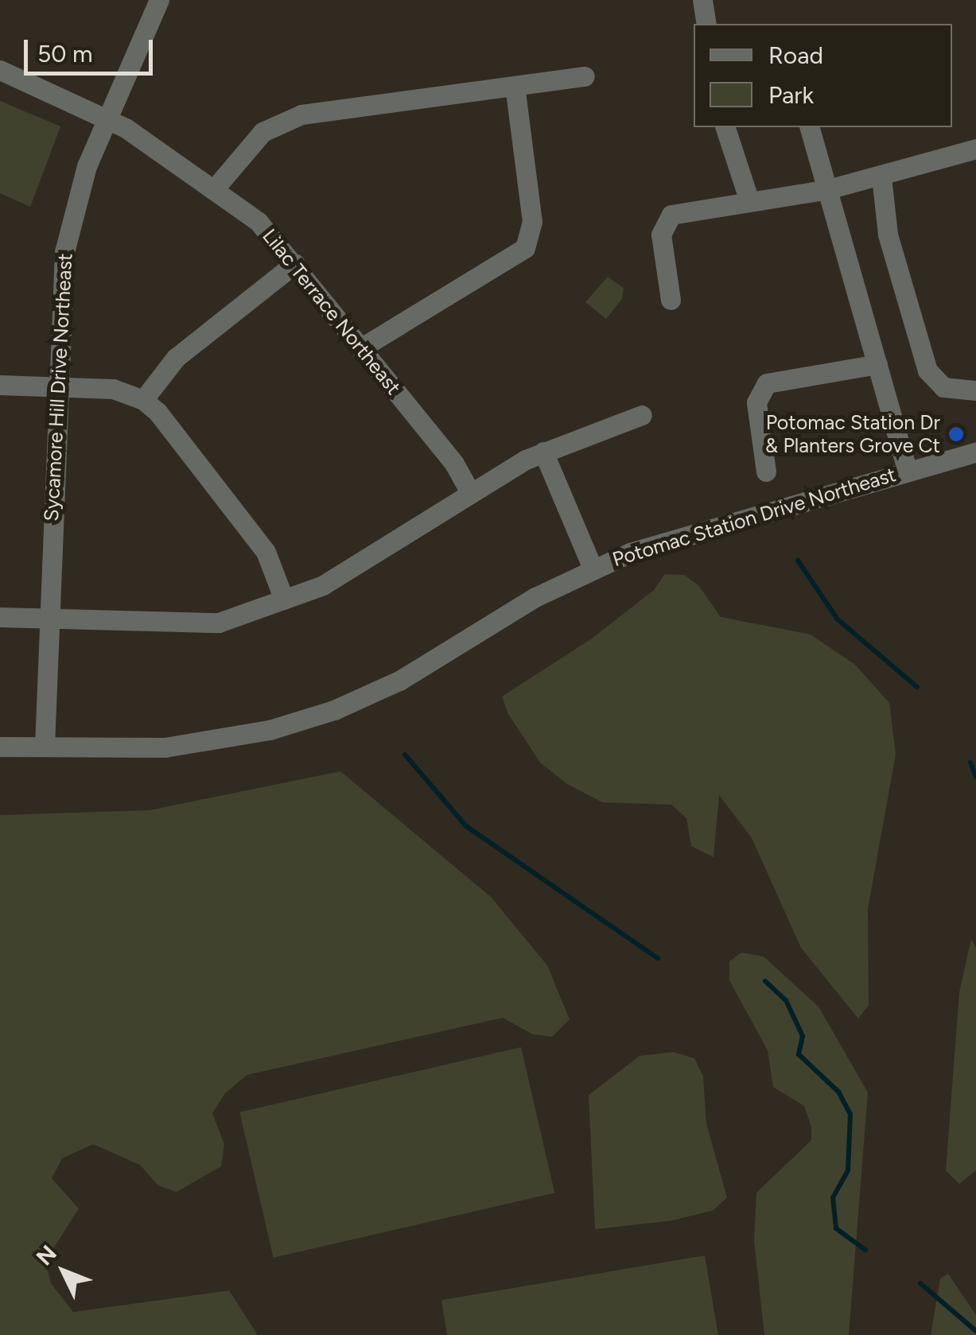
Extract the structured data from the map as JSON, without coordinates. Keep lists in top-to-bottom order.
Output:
{
  "streets": {
    "street": ["Lilac Terrace Northeast", "Sycamore Hill Drive Northeast", "Potomac Station Drive Northeast"]
  },
  "crossings": [
    ["Lilac Terrace Northeast", "Sycamore Hill Drive Northeast"],
    ["Sycamore Hill Drive Northeast", "Potomac Station Drive Northeast"]
  ],
  "places": ["Potomac Station Dr & Planters Grove Ct"],
  "legend": ["Road", "Park"],
  "scale_bar": "50 m",
  "north": "top left"
}
